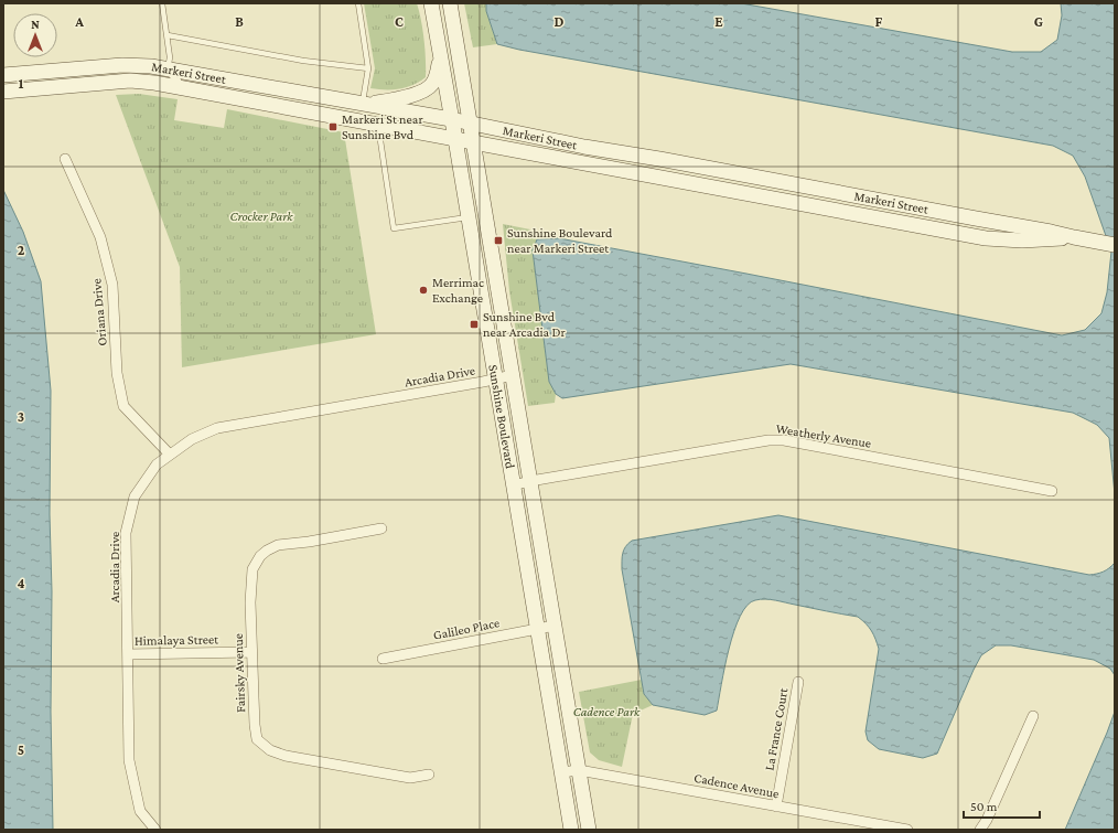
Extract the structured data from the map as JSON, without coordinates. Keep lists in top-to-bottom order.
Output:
{
  "streets": {
    "main road": ["Markeri Street", "Sunshine Boulevard"],
    "street": [
      "Oriana Drive",
      "Arcadia Drive",
      "Weatherly Avenue",
      "Galileo Place",
      "Himalaya Street",
      "Fairsky Avenue",
      "La France Court",
      "Cadence Avenue"
    ]
  },
  "crossings": [
    ["Markeri Street", "Sunshine Boulevard"],
    ["Oriana Drive", "Arcadia Drive"],
    ["Arcadia Drive", "Sunshine Boulevard"],
    ["Arcadia Drive", "Himalaya Street"],
    ["Sunshine Boulevard", "Weatherly Avenue"],
    ["Sunshine Boulevard", "Galileo Place"],
    ["Sunshine Boulevard", "Cadence Avenue"],
    ["Himalaya Street", "Fairsky Avenue"],
    ["La France Court", "Cadence Avenue"]
  ],
  "parks": ["Crocker Park", "Cadence Park"],
  "places": {
    "transit": ["Markeri St near Sunshine Bvd", "Sunshine Boulevard near Markeri Street", "Sunshine Bvd near Arcadia Dr"],
    "other": ["Merrimac Exchange"]
  },
  "scale_bar": "50 m",
  "north": "top",
  "grid": {
    "columns": [
      "A",
      "B",
      "C",
      "D",
      "E",
      "F",
      "G"
    ],
    "rows": [
      "1",
      "2",
      "3",
      "4",
      "5"
    ]
  }
}
